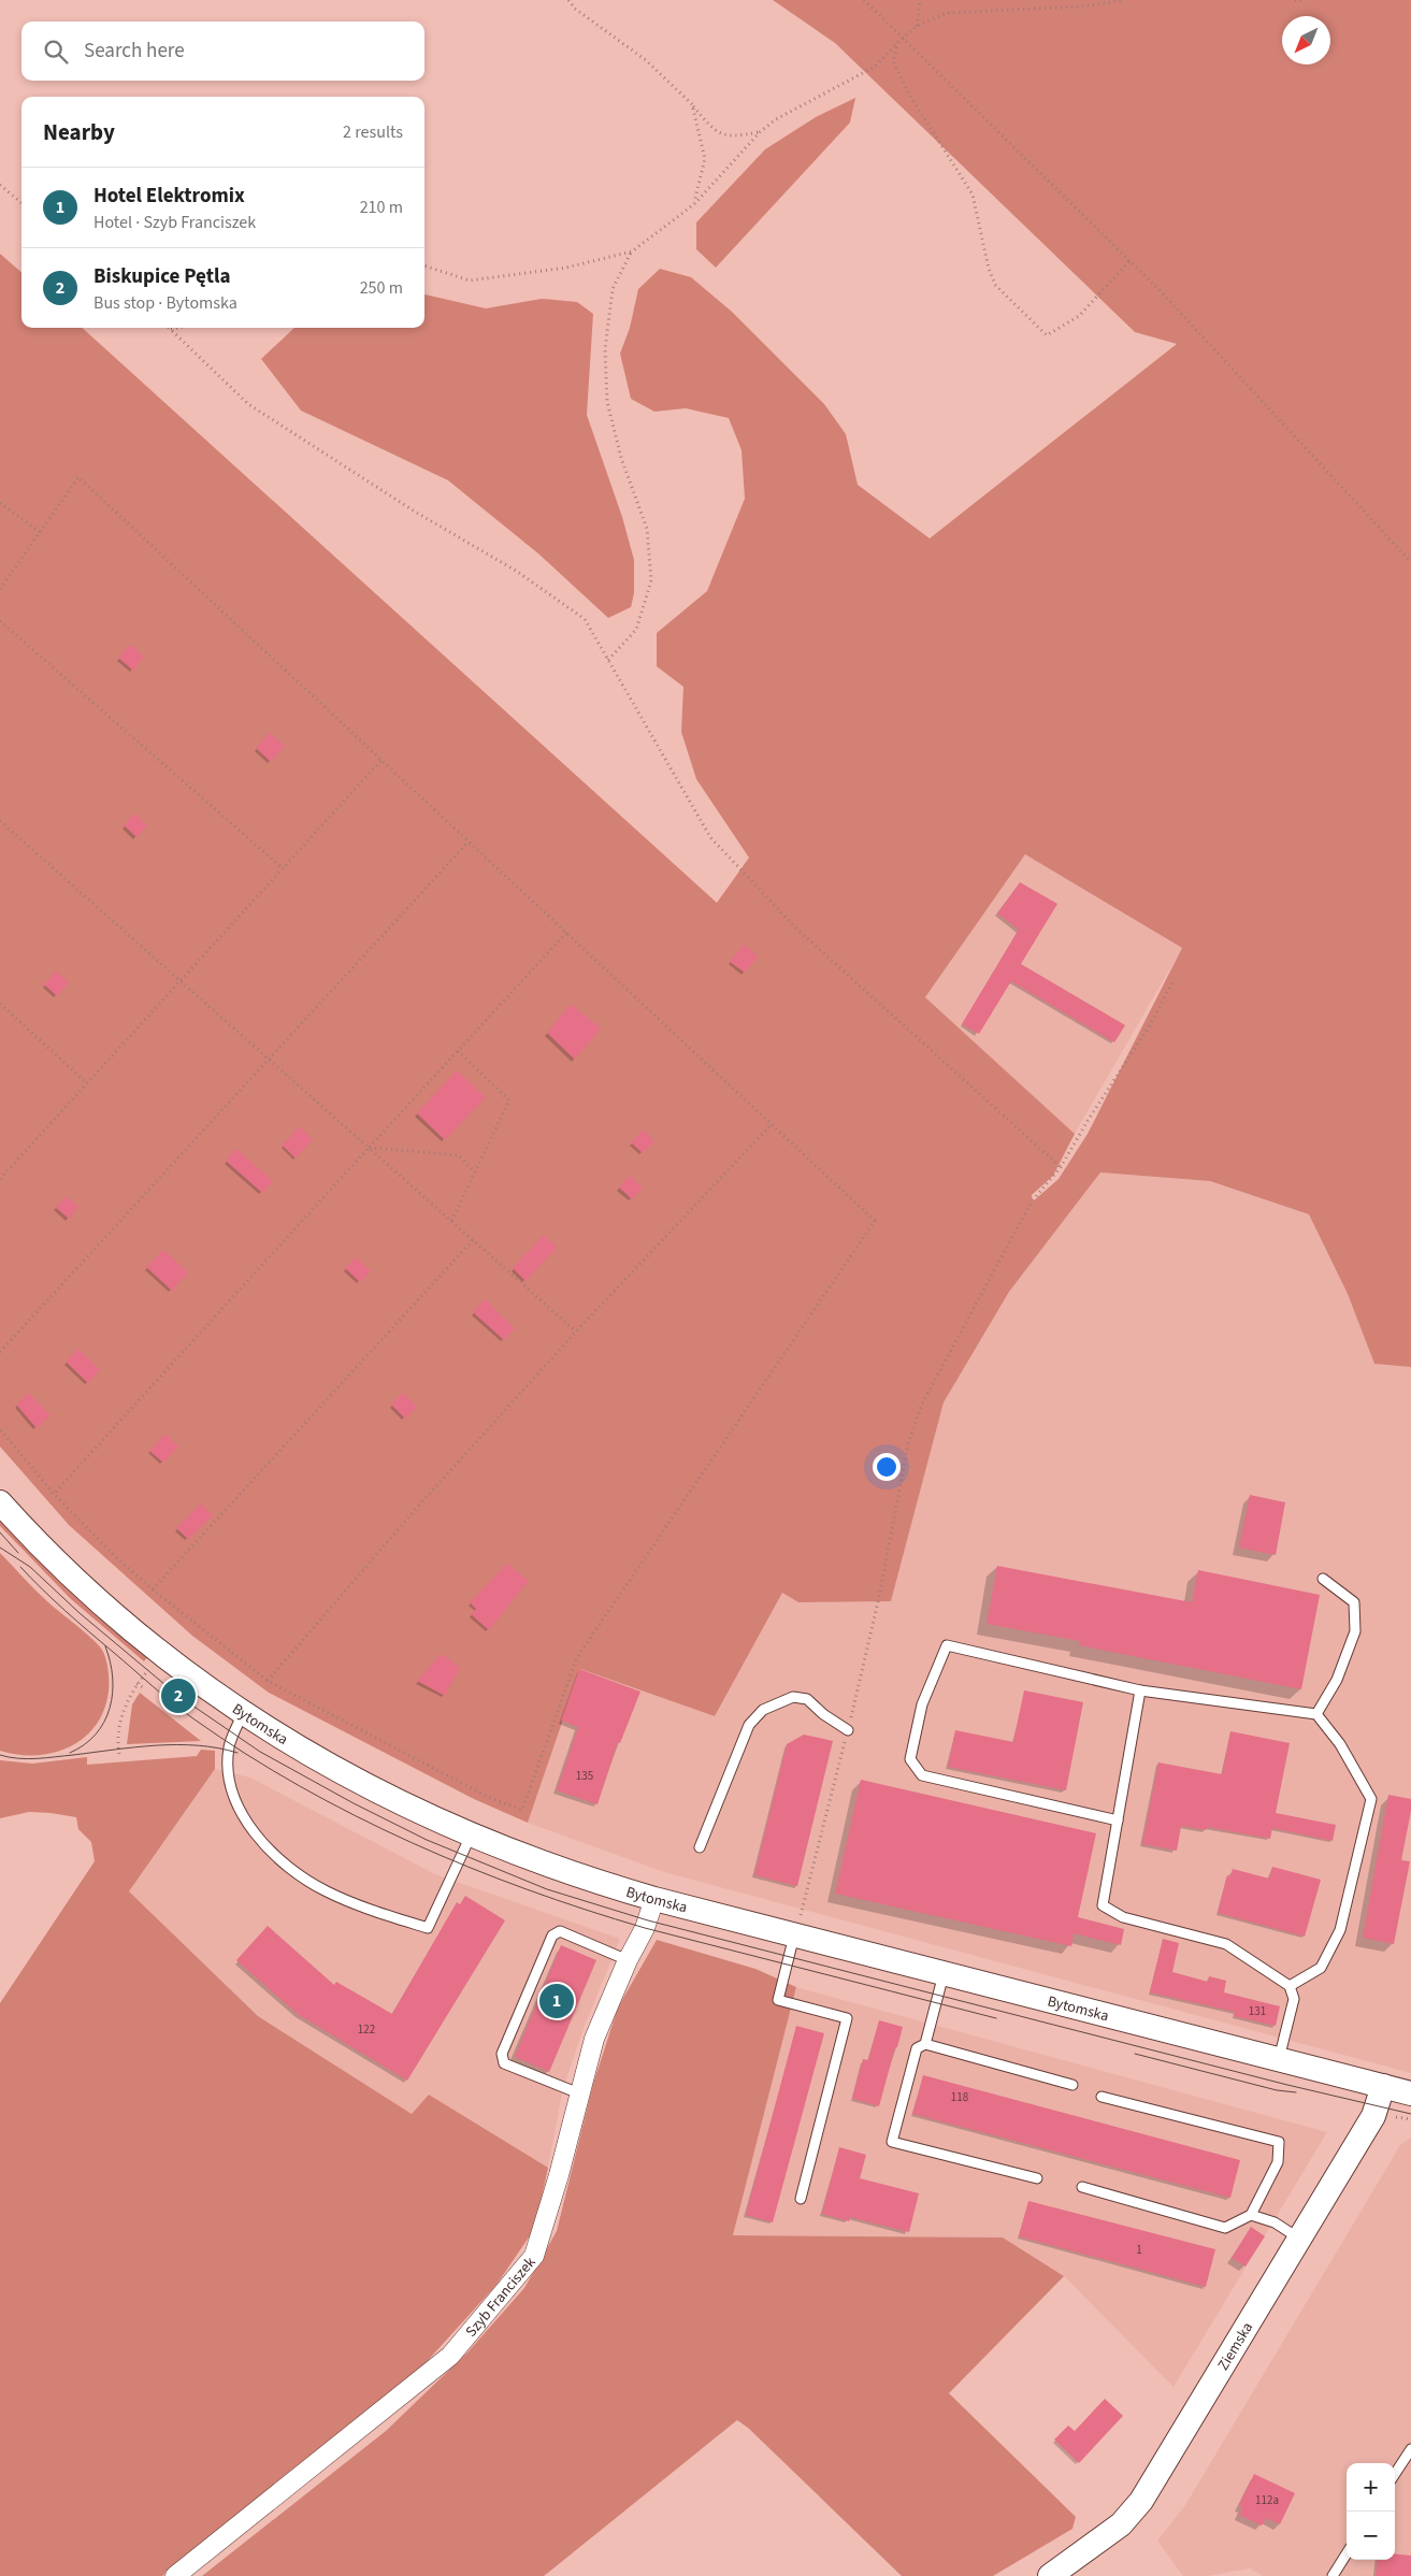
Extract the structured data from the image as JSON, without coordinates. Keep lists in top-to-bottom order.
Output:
{
  "streets": {
    "street": ["Bytomska", "Szyb Franciszek", "Ziemska"]
  },
  "crossings": [
    ["Bytomska", "Szyb Franciszek"],
    ["Bytomska", "Ziemska"]
  ],
  "house_numbers": [
    "135",
    "131",
    "122",
    "118",
    "1",
    "112a"
  ],
  "north": "bottom left",
  "page": {
    "search": "Search here",
    "heading": ["Nearby", "2 results"],
    "list": [
      {
        "mark": "1",
        "name": "Hotel Elektromix",
        "note": "Hotel · Szyb Franciszek",
        "value": "210 m"
      },
      {
        "mark": "2",
        "name": "Biskupice Pętla",
        "note": "Bus stop · Bytomska",
        "value": "250 m"
      }
    ],
    "pins": ["2", "1"],
    "map_buttons": ["+", "−"]
  }
}
